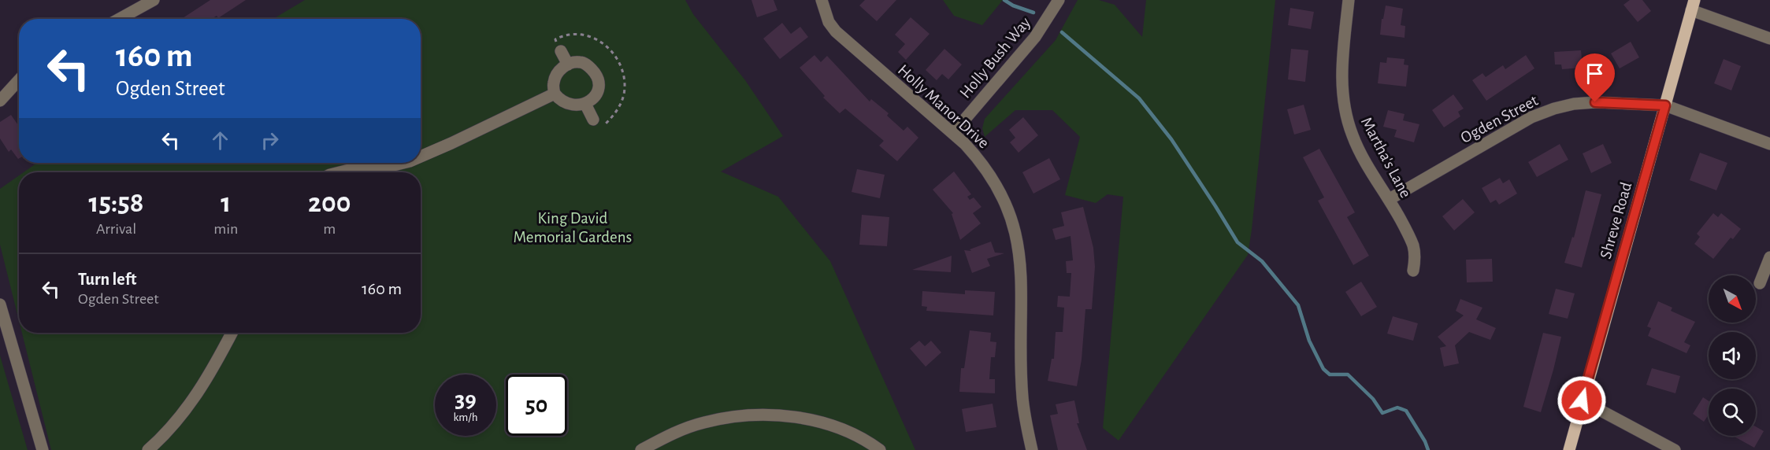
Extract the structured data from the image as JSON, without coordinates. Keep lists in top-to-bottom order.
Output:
{
  "streets": {
    "main road": ["Shreve Road"],
    "street": [
      "Holly Bush Way",
      "Holly Manor Drive",
      "Ogden Street",
      "Martha's Lane"
    ]
  },
  "crossings": [
    ["Holly Bush Way", "Holly Manor Drive"],
    ["Ogden Street", "Martha's Lane"],
    ["Ogden Street", "Shreve Road"]
  ],
  "parks": ["King David Memorial Gardens"],
  "north": "bottom right",
  "page": {
    "turn": ["160 m", "Ogden Street"],
    "eta": [
      "15:58",
      "Arrival",
      "1",
      "min",
      "200",
      "m"
    ],
    "list": [
      {
        "name": "Turn left",
        "note": "Ogden Street",
        "value": "160 m"
      }
    ],
    "speed": "39 km/h",
    "limit": "50"
  }
}
